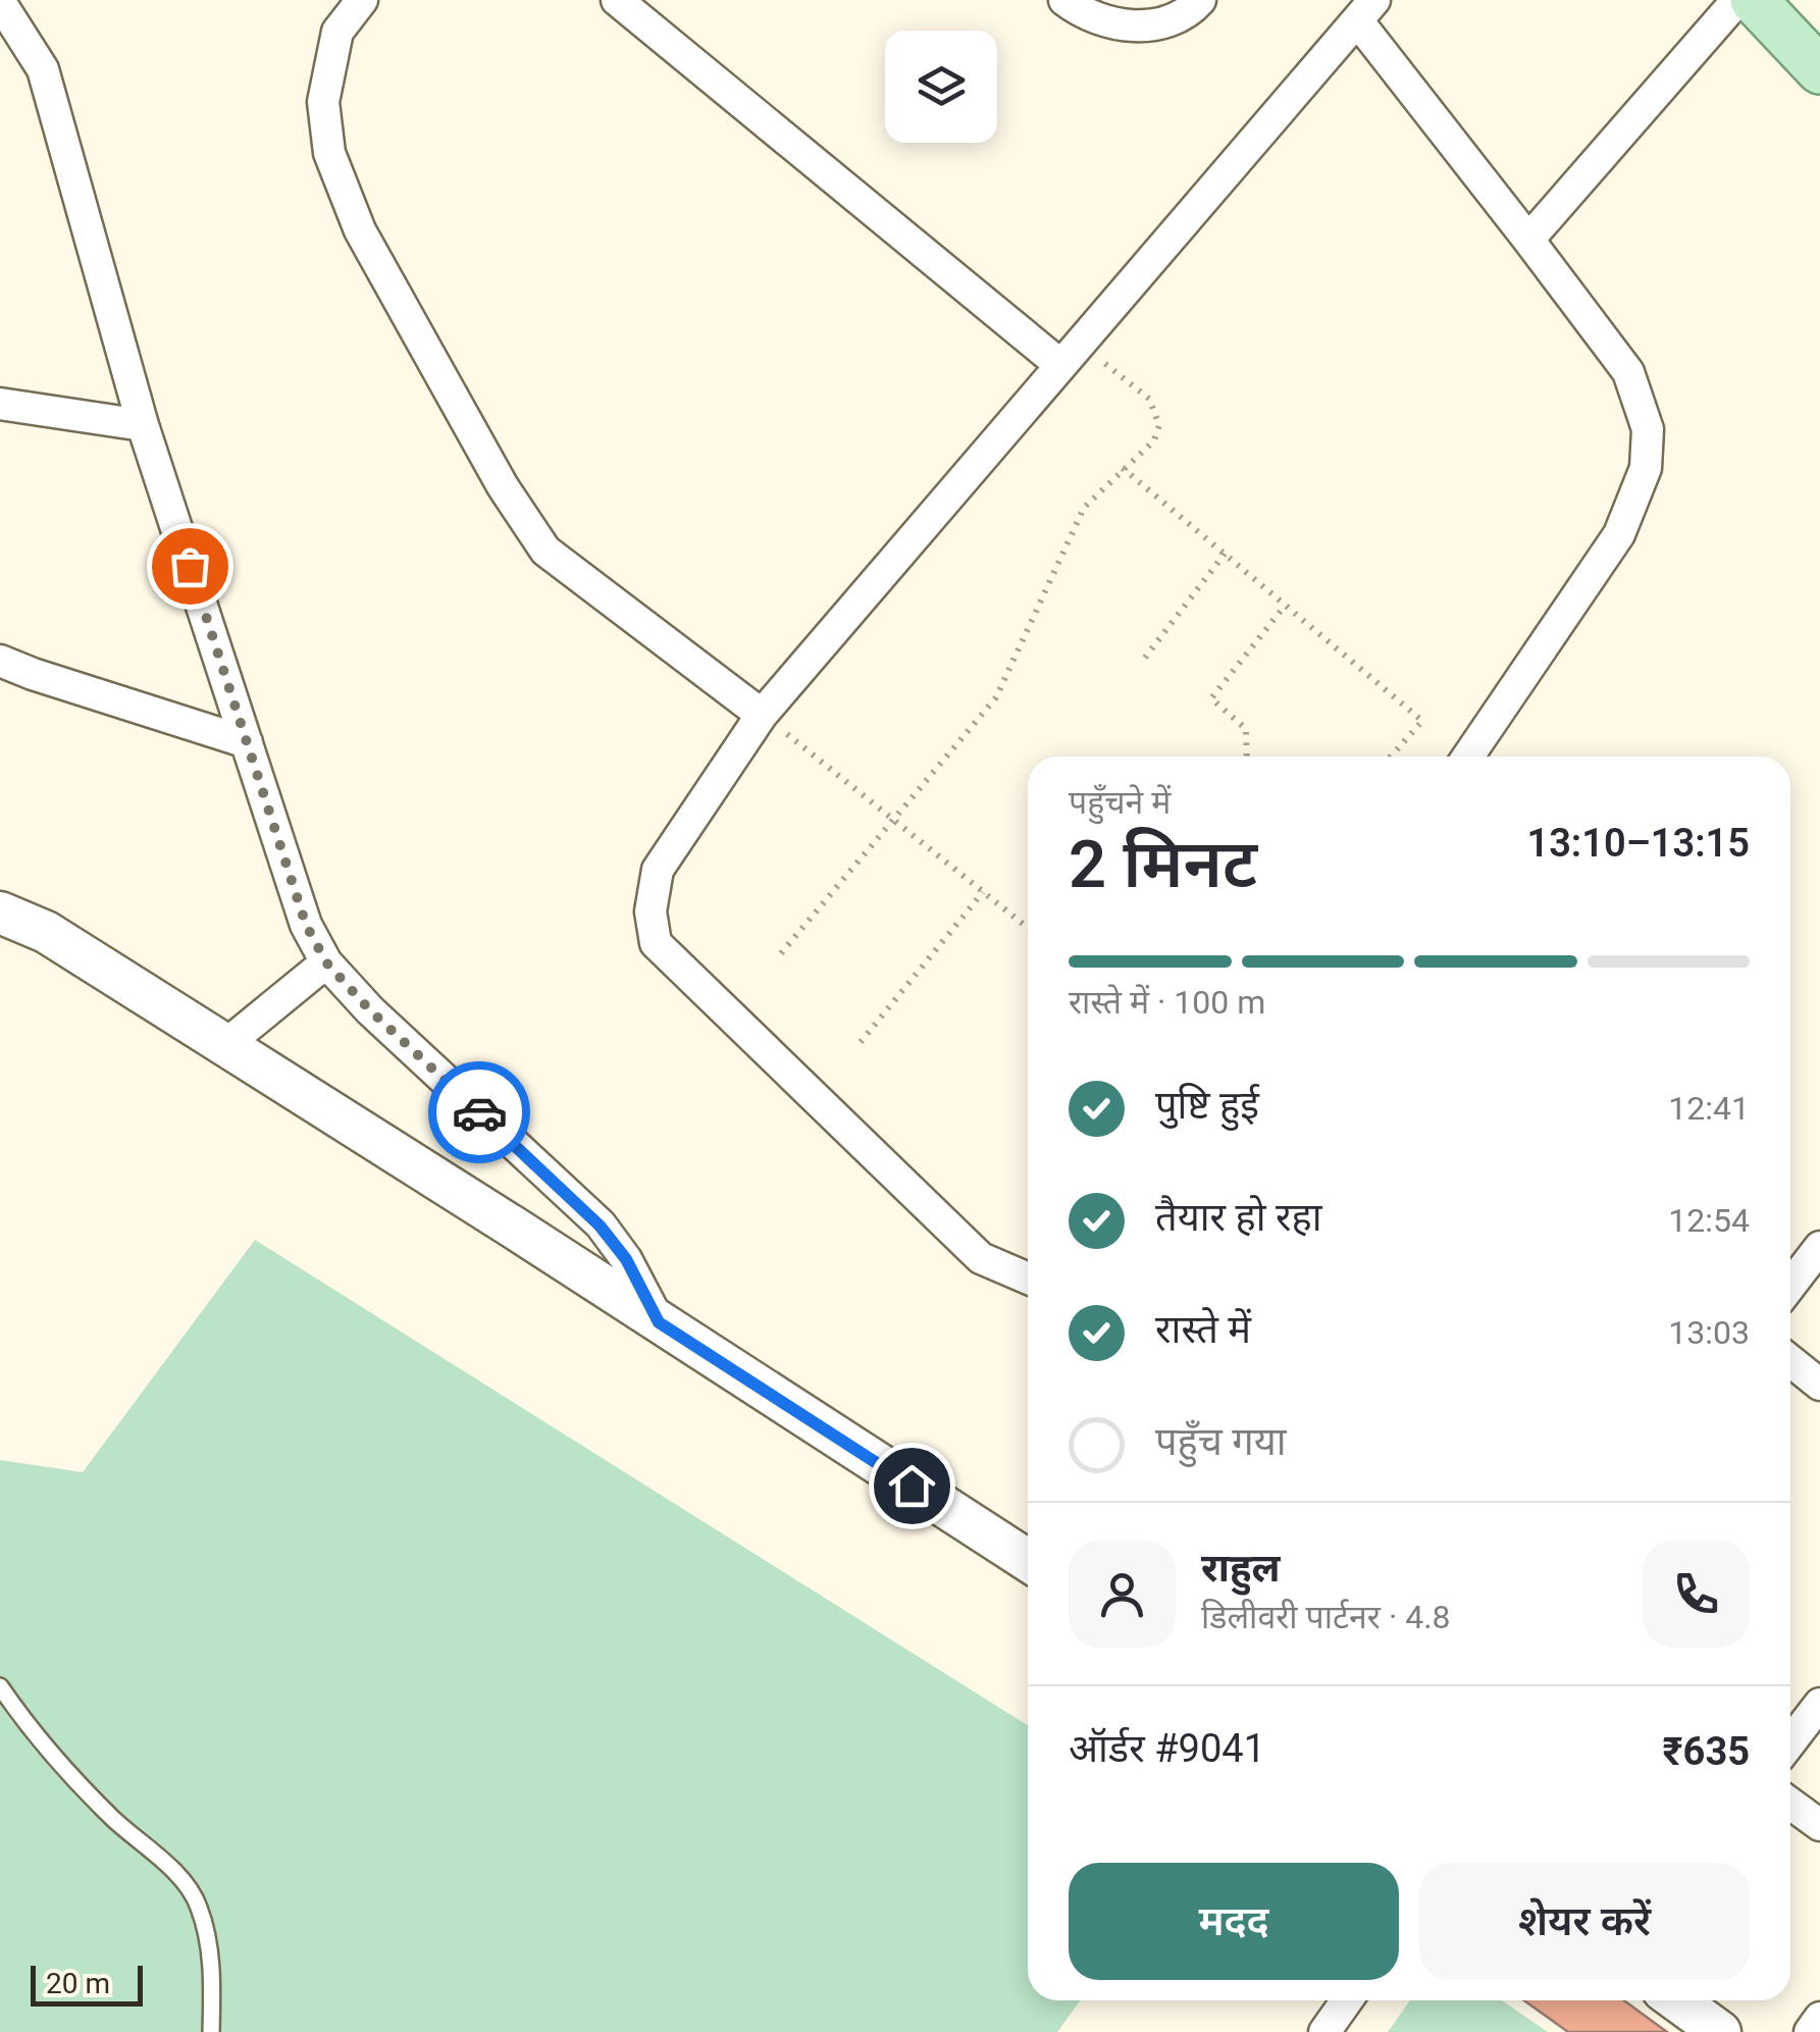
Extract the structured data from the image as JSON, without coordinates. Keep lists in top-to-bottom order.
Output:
{
  "scale_bar": "20 m",
  "page": {
    "heading": ["2 मिनट", "पहुँचने में", "13:10–13:15"],
    "panel": [
      "राहुल",
      "डिलीवरी पार्टनर · 4.8",
      "ऑर्डर #9041",
      "₹635"
    ],
    "bar": "रास्ते में · 100 m",
    "list": [
      ["पुष्टि हुई", "12:41"],
      ["तैयार हो रहा", "12:54"],
      ["रास्ते में", "13:03"],
      "पहुँच गया"
    ],
    "buttons": ["मदद", "शेयर करें"],
    "scale": "20 m"
  }
}
